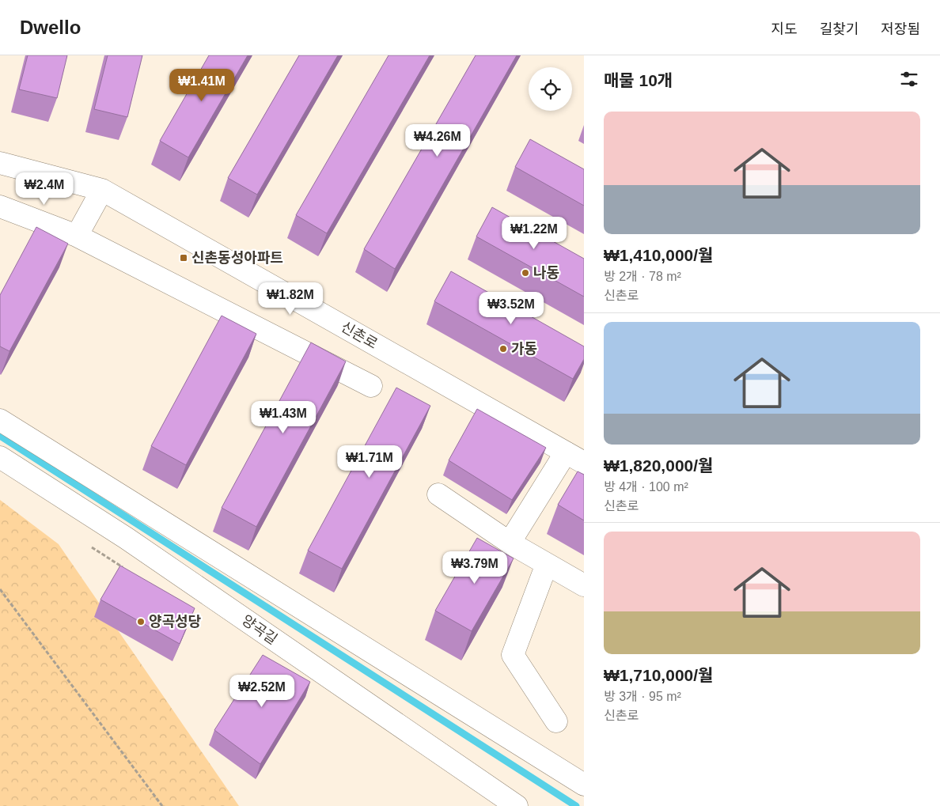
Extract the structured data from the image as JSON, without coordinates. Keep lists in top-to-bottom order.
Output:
{
  "streets": {
    "street": ["신촌로", "양곡길"]
  },
  "places": {
    "transit": ["신촌동성아파트"],
    "other": ["나동", "가동", "양곡성당"]
  },
  "page": {
    "header": "Dwello",
    "nav": ["지도", "길찾기", "저장됨"],
    "heading": "매물 10개",
    "price": [
      "₩1.41M",
      "₩4.26M",
      "₩2.4M",
      "₩1.22M",
      "₩1.82M",
      "₩3.52M",
      "₩1.43M",
      "₩1.71M",
      "₩3.79M",
      "₩2.52M"
    ],
    "list": [
      {
        "name": "₩1,410,000/월",
        "note": "방 2개 · 78 m² · 신촌로"
      },
      {
        "name": "₩1,820,000/월",
        "note": "방 4개 · 100 m² · 신촌로"
      },
      {
        "name": "₩1,710,000/월",
        "note": "방 3개 · 95 m² · 신촌로"
      }
    ]
  }
}
